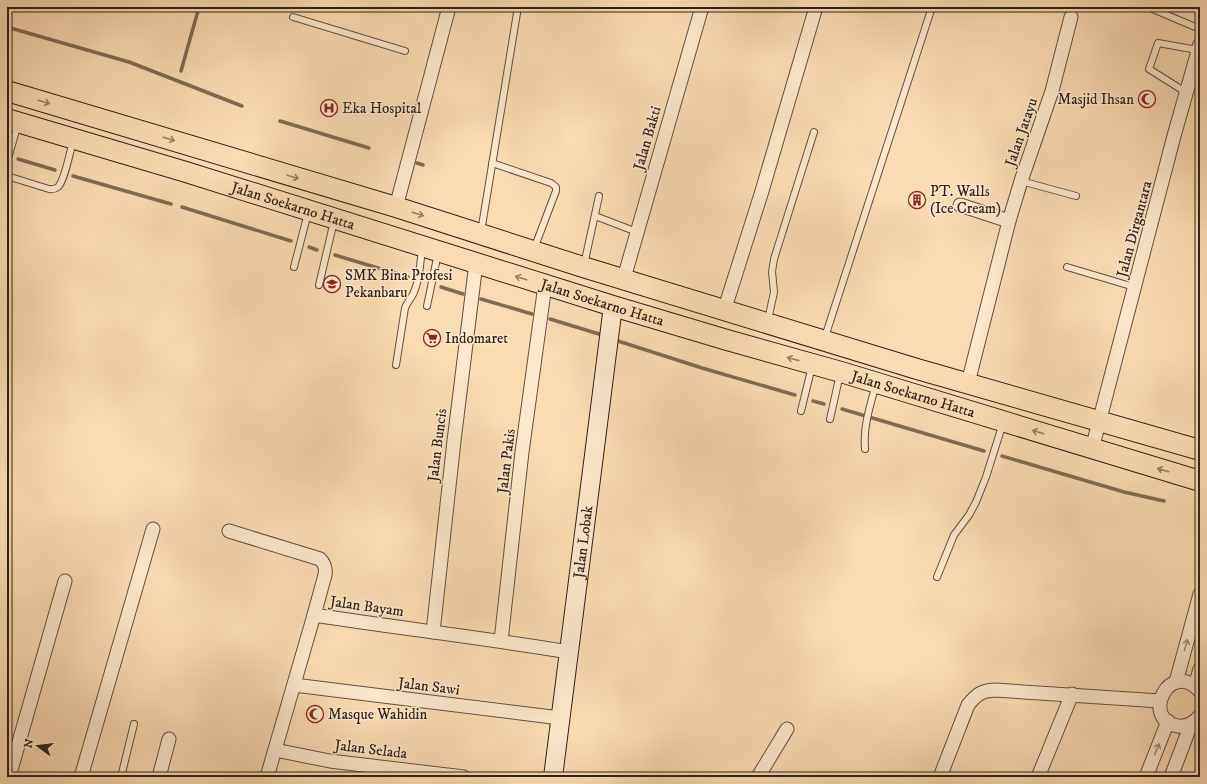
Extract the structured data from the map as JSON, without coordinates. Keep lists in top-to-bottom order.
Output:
{
  "streets": {
    "main road": ["Jalan Soekarno Hatta", "Jalan Lobak"],
    "street": [
      "Jalan Jatayu",
      "Jalan Bakti",
      "Jalan Dirgantara",
      "Jalan Buncis",
      "Jalan Pakis",
      "Jalan Bayam",
      "Jalan Sawi",
      "Jalan Selada"
    ]
  },
  "crossings": [
    ["Jalan Jatayu", "Jalan Soekarno Hatta"],
    ["Jalan Bakti", "Jalan Soekarno Hatta"],
    ["Jalan Soekarno Hatta", "Jalan Dirgantara"],
    ["Jalan Soekarno Hatta", "Jalan Buncis"],
    ["Jalan Soekarno Hatta", "Jalan Pakis"],
    ["Jalan Soekarno Hatta", "Jalan Lobak"],
    ["Jalan Buncis", "Jalan Bayam"],
    ["Jalan Pakis", "Jalan Bayam"],
    ["Jalan Lobak", "Jalan Bayam"],
    ["Jalan Lobak", "Jalan Sawi"]
  ],
  "places": {
    "mosque": ["Masjid Ihsan", "Masque Wahidin"],
    "hospital": ["Eka Hospital"],
    "building": ["PT. Walls (Ice Cream)"],
    "school or university": ["SMK Bina Profesi Pekanbaru"],
    "supermarket": ["Indomaret"]
  },
  "north": "left"
}
